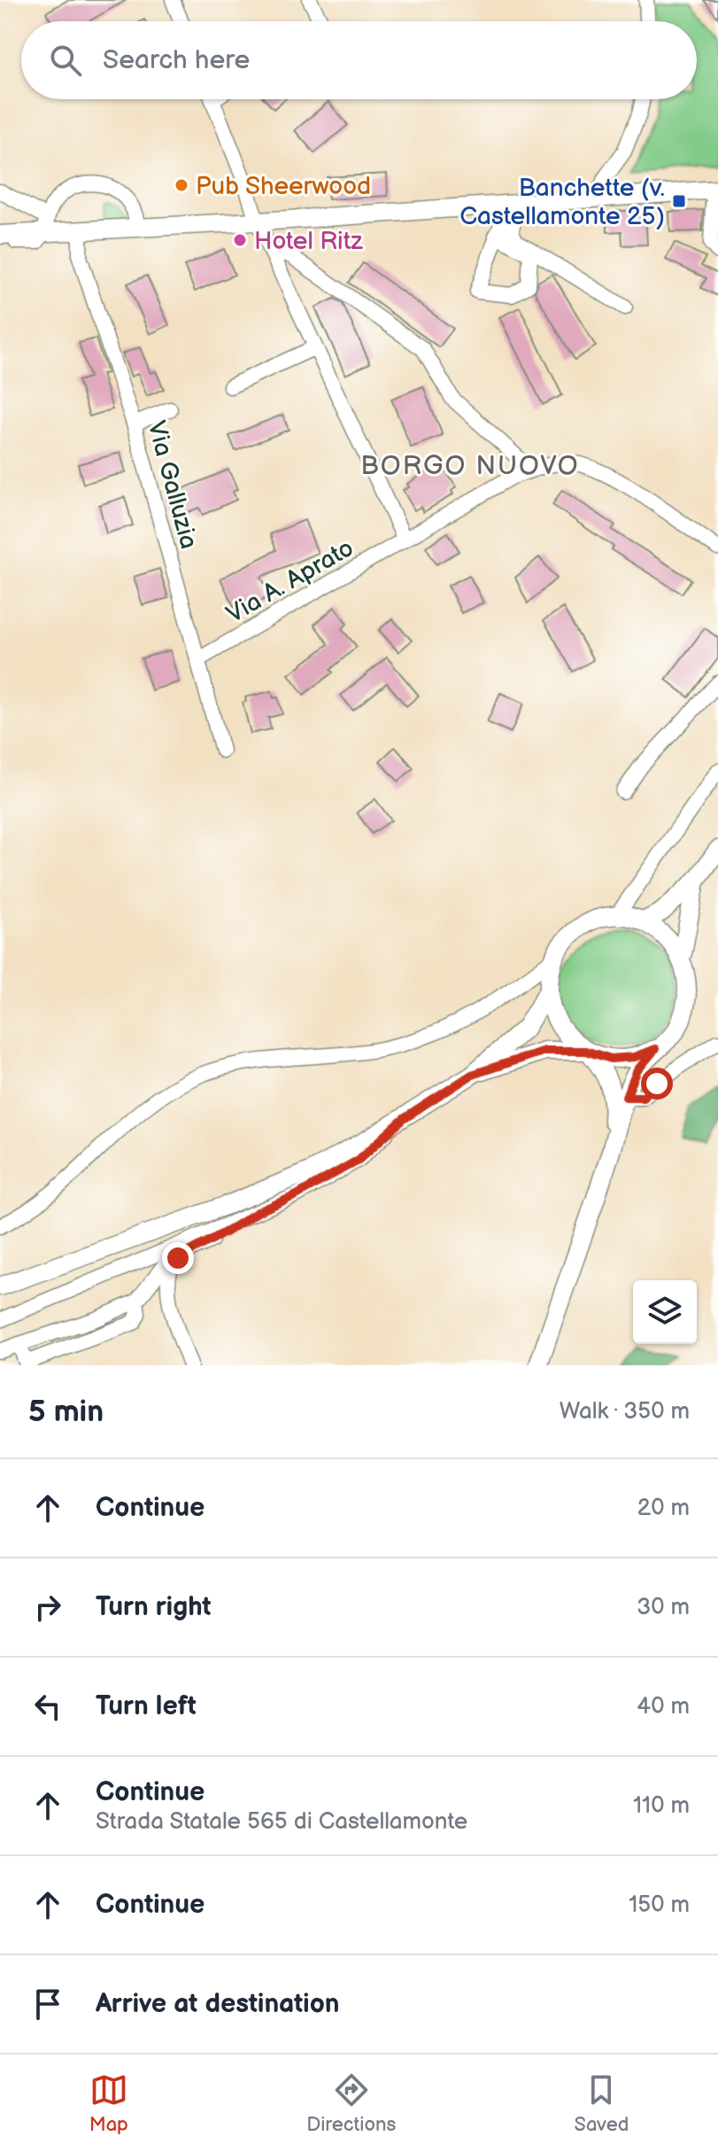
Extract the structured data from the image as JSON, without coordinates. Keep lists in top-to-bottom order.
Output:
{
  "streets": {
    "street": ["Via Galluzia", "Via A. Aprato"]
  },
  "crossings": [
    ["Via Galluzia", "Via A. Aprato"]
  ],
  "districts": ["BORGO NUOVO"],
  "places": {
    "other": ["Pub Sheerwood", "Hotel Ritz"],
    "transit": ["Banchette (v. Castellamonte 25)"]
  },
  "page": {
    "search": "Search here",
    "heading": ["5 min", "Walk · 350 m"],
    "list": [
      ["Continue", "20 m"],
      ["Turn right", "30 m"],
      ["Turn left", "40 m"],
      ["Continue", "Strada Statale 565 di Castellamonte", "110 m"],
      ["Continue", "150 m"],
      "Arrive at destination"
    ],
    "nav": ["Map", "Directions", "Saved"]
  }
}
